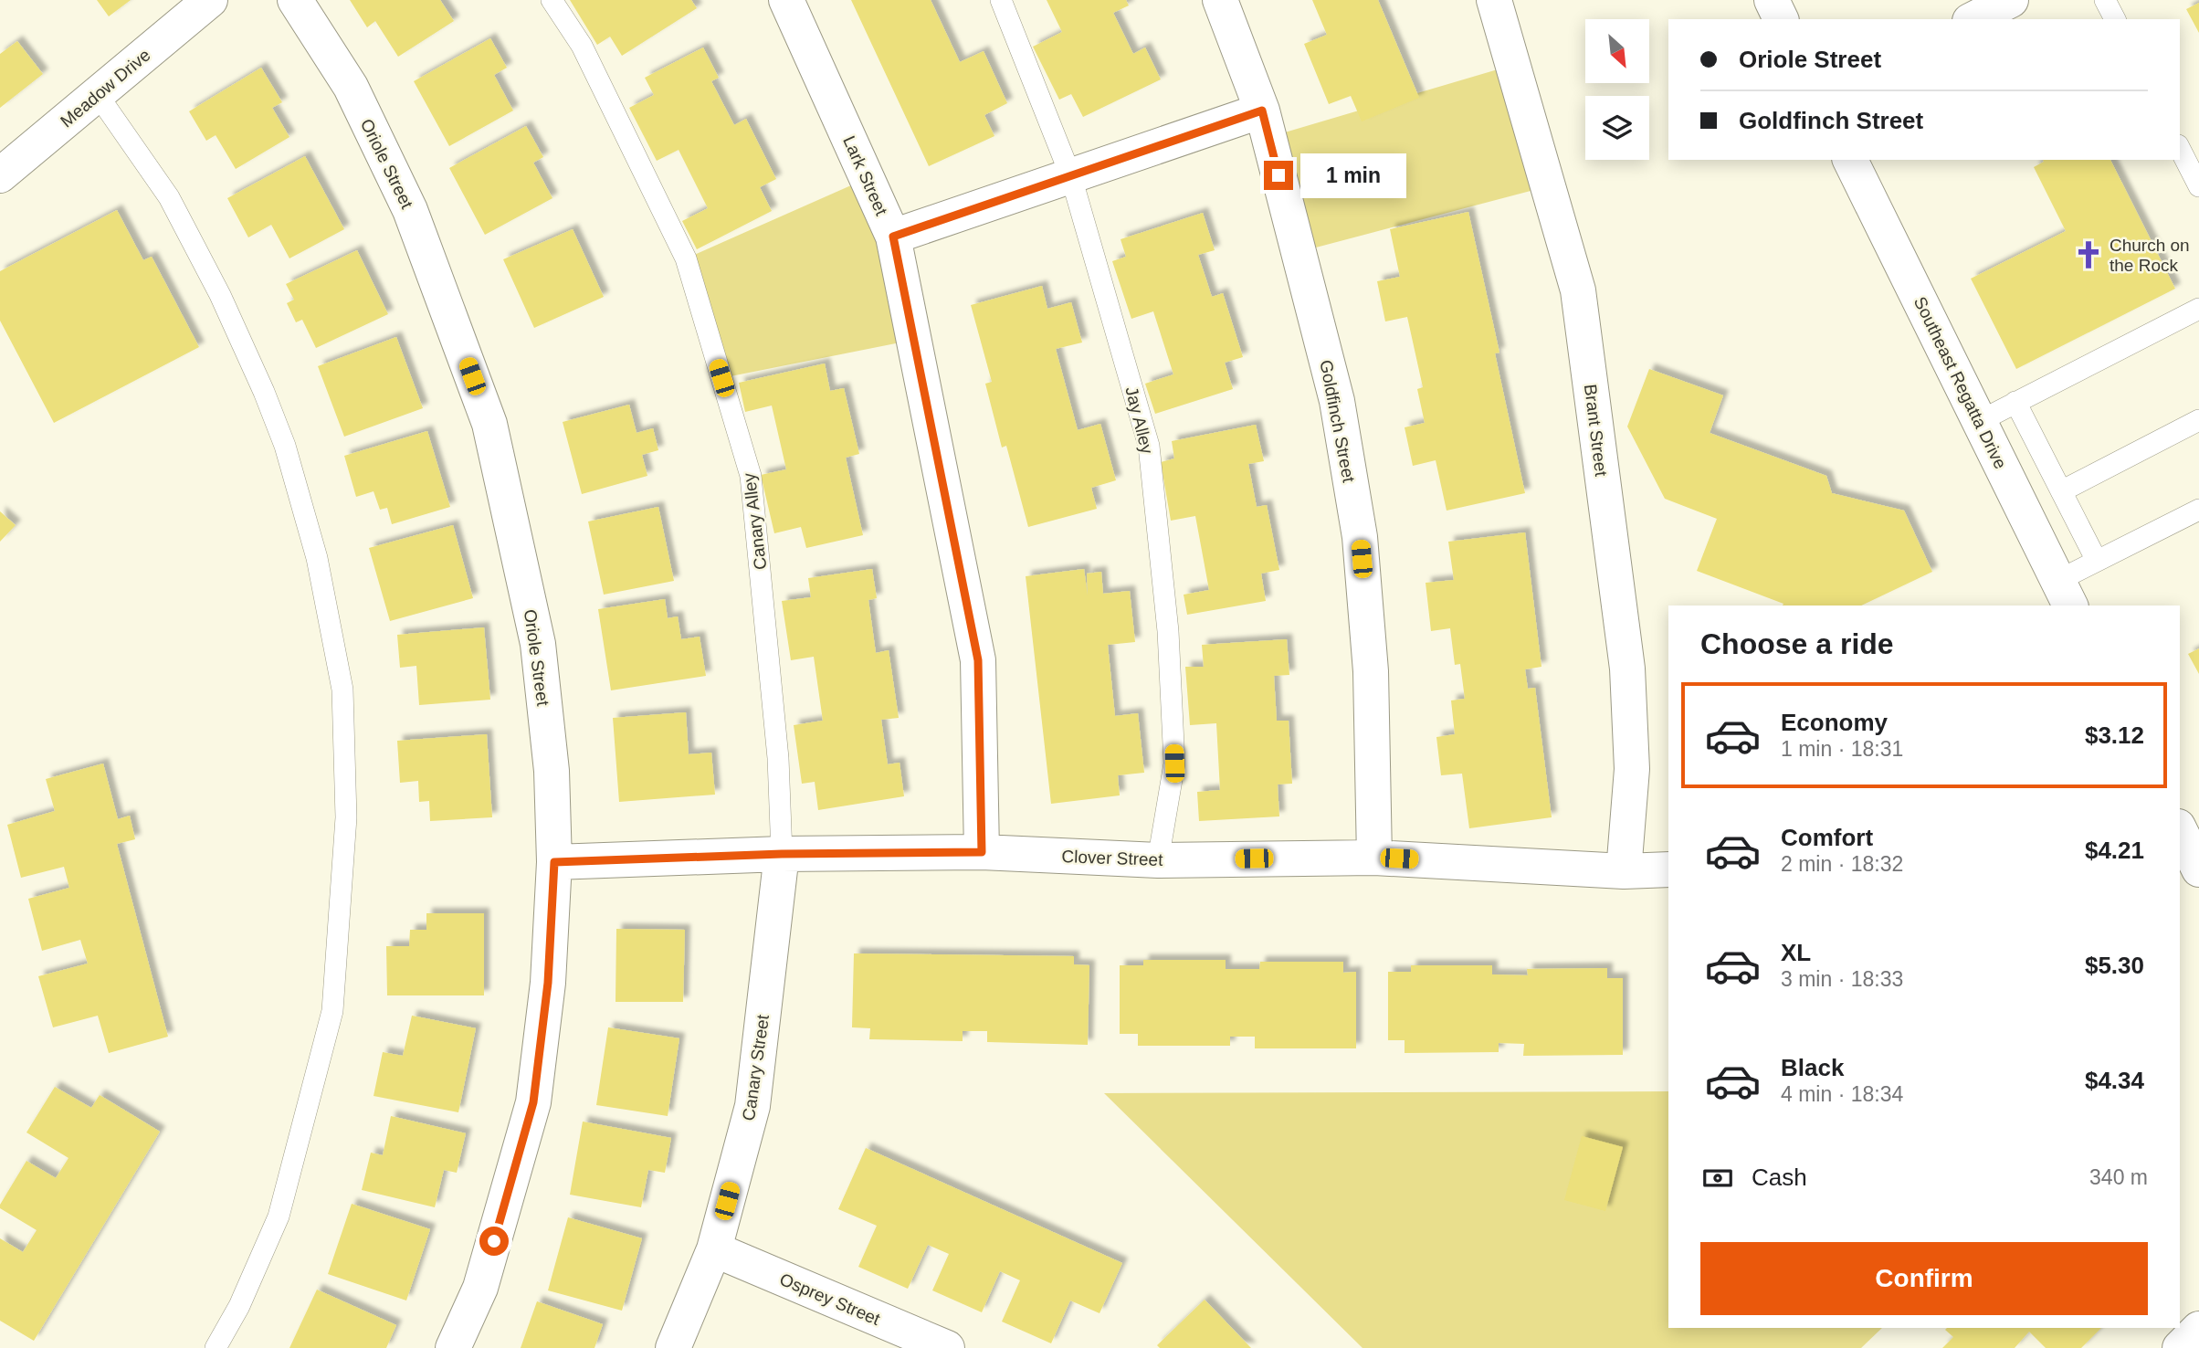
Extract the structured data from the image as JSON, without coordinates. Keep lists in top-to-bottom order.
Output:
{
  "streets": {
    "street": [
      "Meadow Drive",
      "Oriole Street",
      "Lark Street",
      "Southeast Regatta Drive",
      "Goldfinch Street",
      "Brant Street",
      "Clover Street",
      "Canary Street",
      "Osprey Street"
    ],
    "lane": ["Jay Alley", "Canary Alley"]
  },
  "crossings": [
    ["Oriole Street", "Clover Street"],
    ["Lark Street", "Clover Street"],
    ["Jay Alley", "Clover Street"],
    ["Goldfinch Street", "Clover Street"],
    ["Brant Street", "Clover Street"],
    ["Canary Alley", "Clover Street"],
    ["Canary Alley", "Canary Street"],
    ["Clover Street", "Canary Street"],
    ["Canary Street", "Osprey Street"]
  ],
  "places": {
    "church": ["Church on the Rock"]
  },
  "north": "bottom right",
  "page": {
    "banner": ["Oriole Street", "Goldfinch Street"],
    "bubble": "1 min",
    "heading": "Choose a ride",
    "list": [
      {
        "name": "Economy",
        "note": "1 min · 18:31",
        "value": "$3.12"
      },
      {
        "name": "Comfort",
        "note": "2 min · 18:32",
        "value": "$4.21"
      },
      {
        "name": "XL",
        "note": "3 min · 18:33",
        "value": "$5.30"
      },
      {
        "name": "Black",
        "note": "4 min · 18:34",
        "value": "$4.34"
      }
    ],
    "pay": ["Cash", "340 m"],
    "buttons": "Confirm"
  }
}
